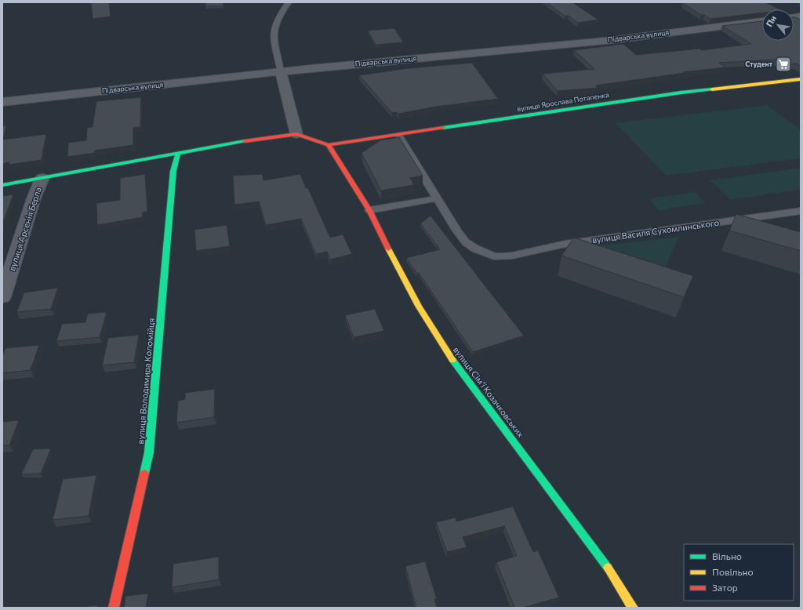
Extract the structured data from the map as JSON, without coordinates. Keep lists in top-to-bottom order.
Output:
{
  "streets": {
    "street": [
      "Підварська вулиця",
      "вулиця Ярослава Потапенка",
      "вулиця Арсенія Берла",
      "вулиця Володимира Коломійця",
      "вулиця Сімʼї Козачковських"
    ],
    "lane": ["вулиця Василя Сухомлинського"]
  },
  "crossings": [
    ["вулиця Ярослава Потапенка", "вулиця Василя Сухомлинського"],
    ["вулиця Ярослава Потапенка", "вулиця Сімʼї Козачковських"]
  ],
  "places": {
    "supermarket": ["Студент"]
  },
  "legend": ["Вільно", "Повільно", "Затор"],
  "north": "top left"
}
